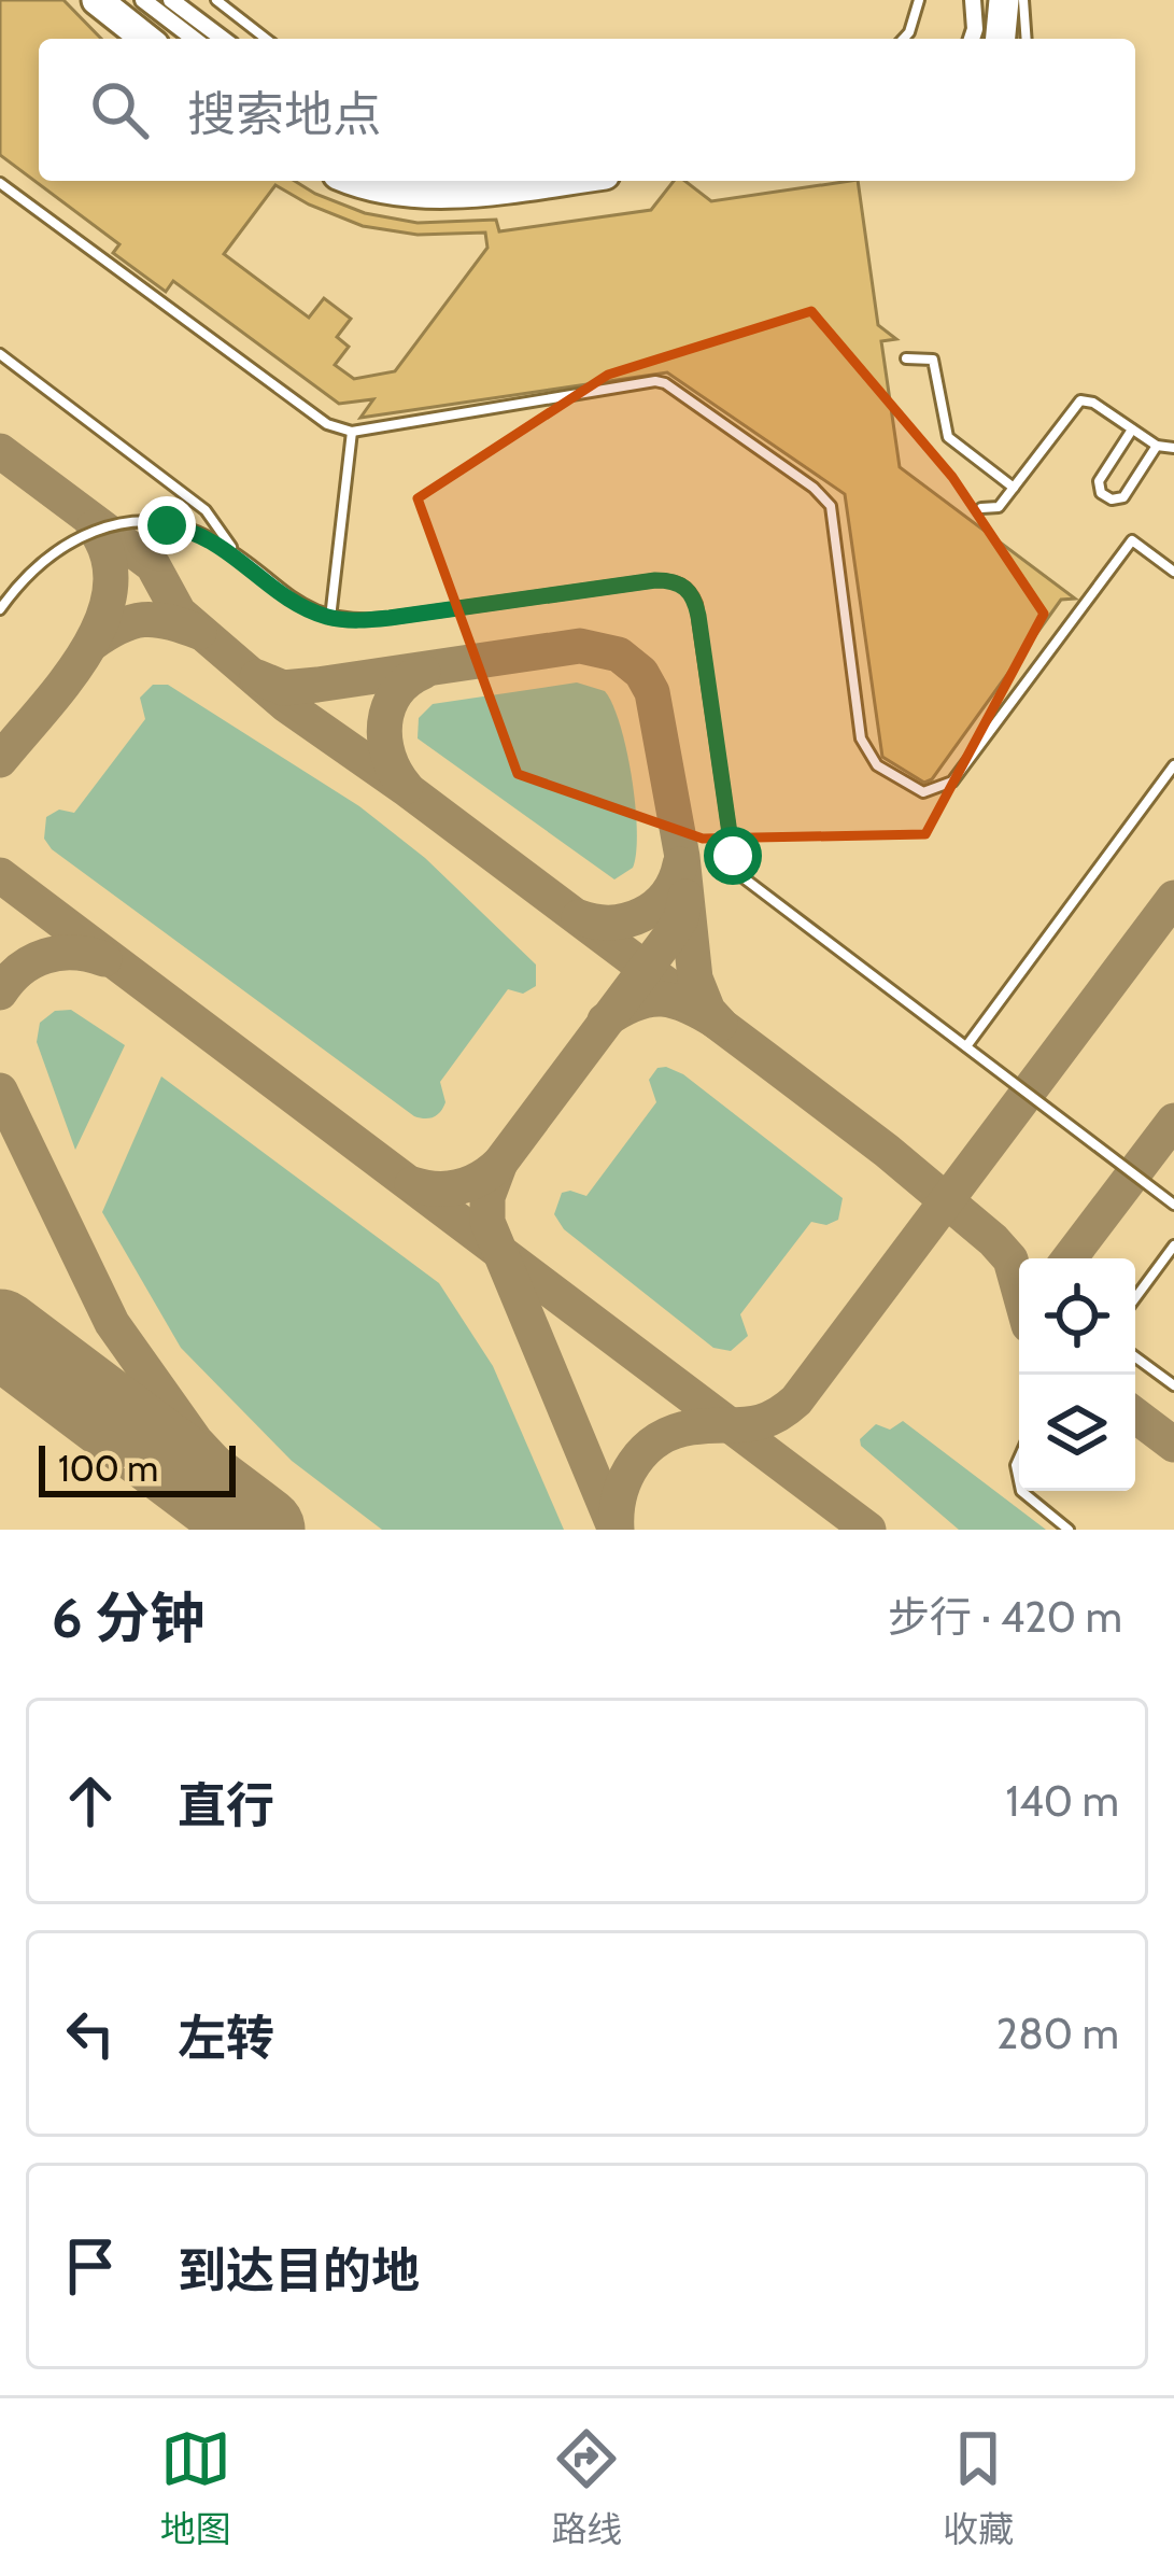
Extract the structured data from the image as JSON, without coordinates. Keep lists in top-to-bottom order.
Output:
{
  "scale_bar": "100 m",
  "page": {
    "search": "搜索地点",
    "scale": "100 m",
    "heading": ["6 分钟", "步行 · 420 m"],
    "list": [
      ["直行", "140 m"],
      ["左转", "280 m"],
      "到达目的地"
    ],
    "nav": ["地图", "路线", "收藏"]
  }
}
